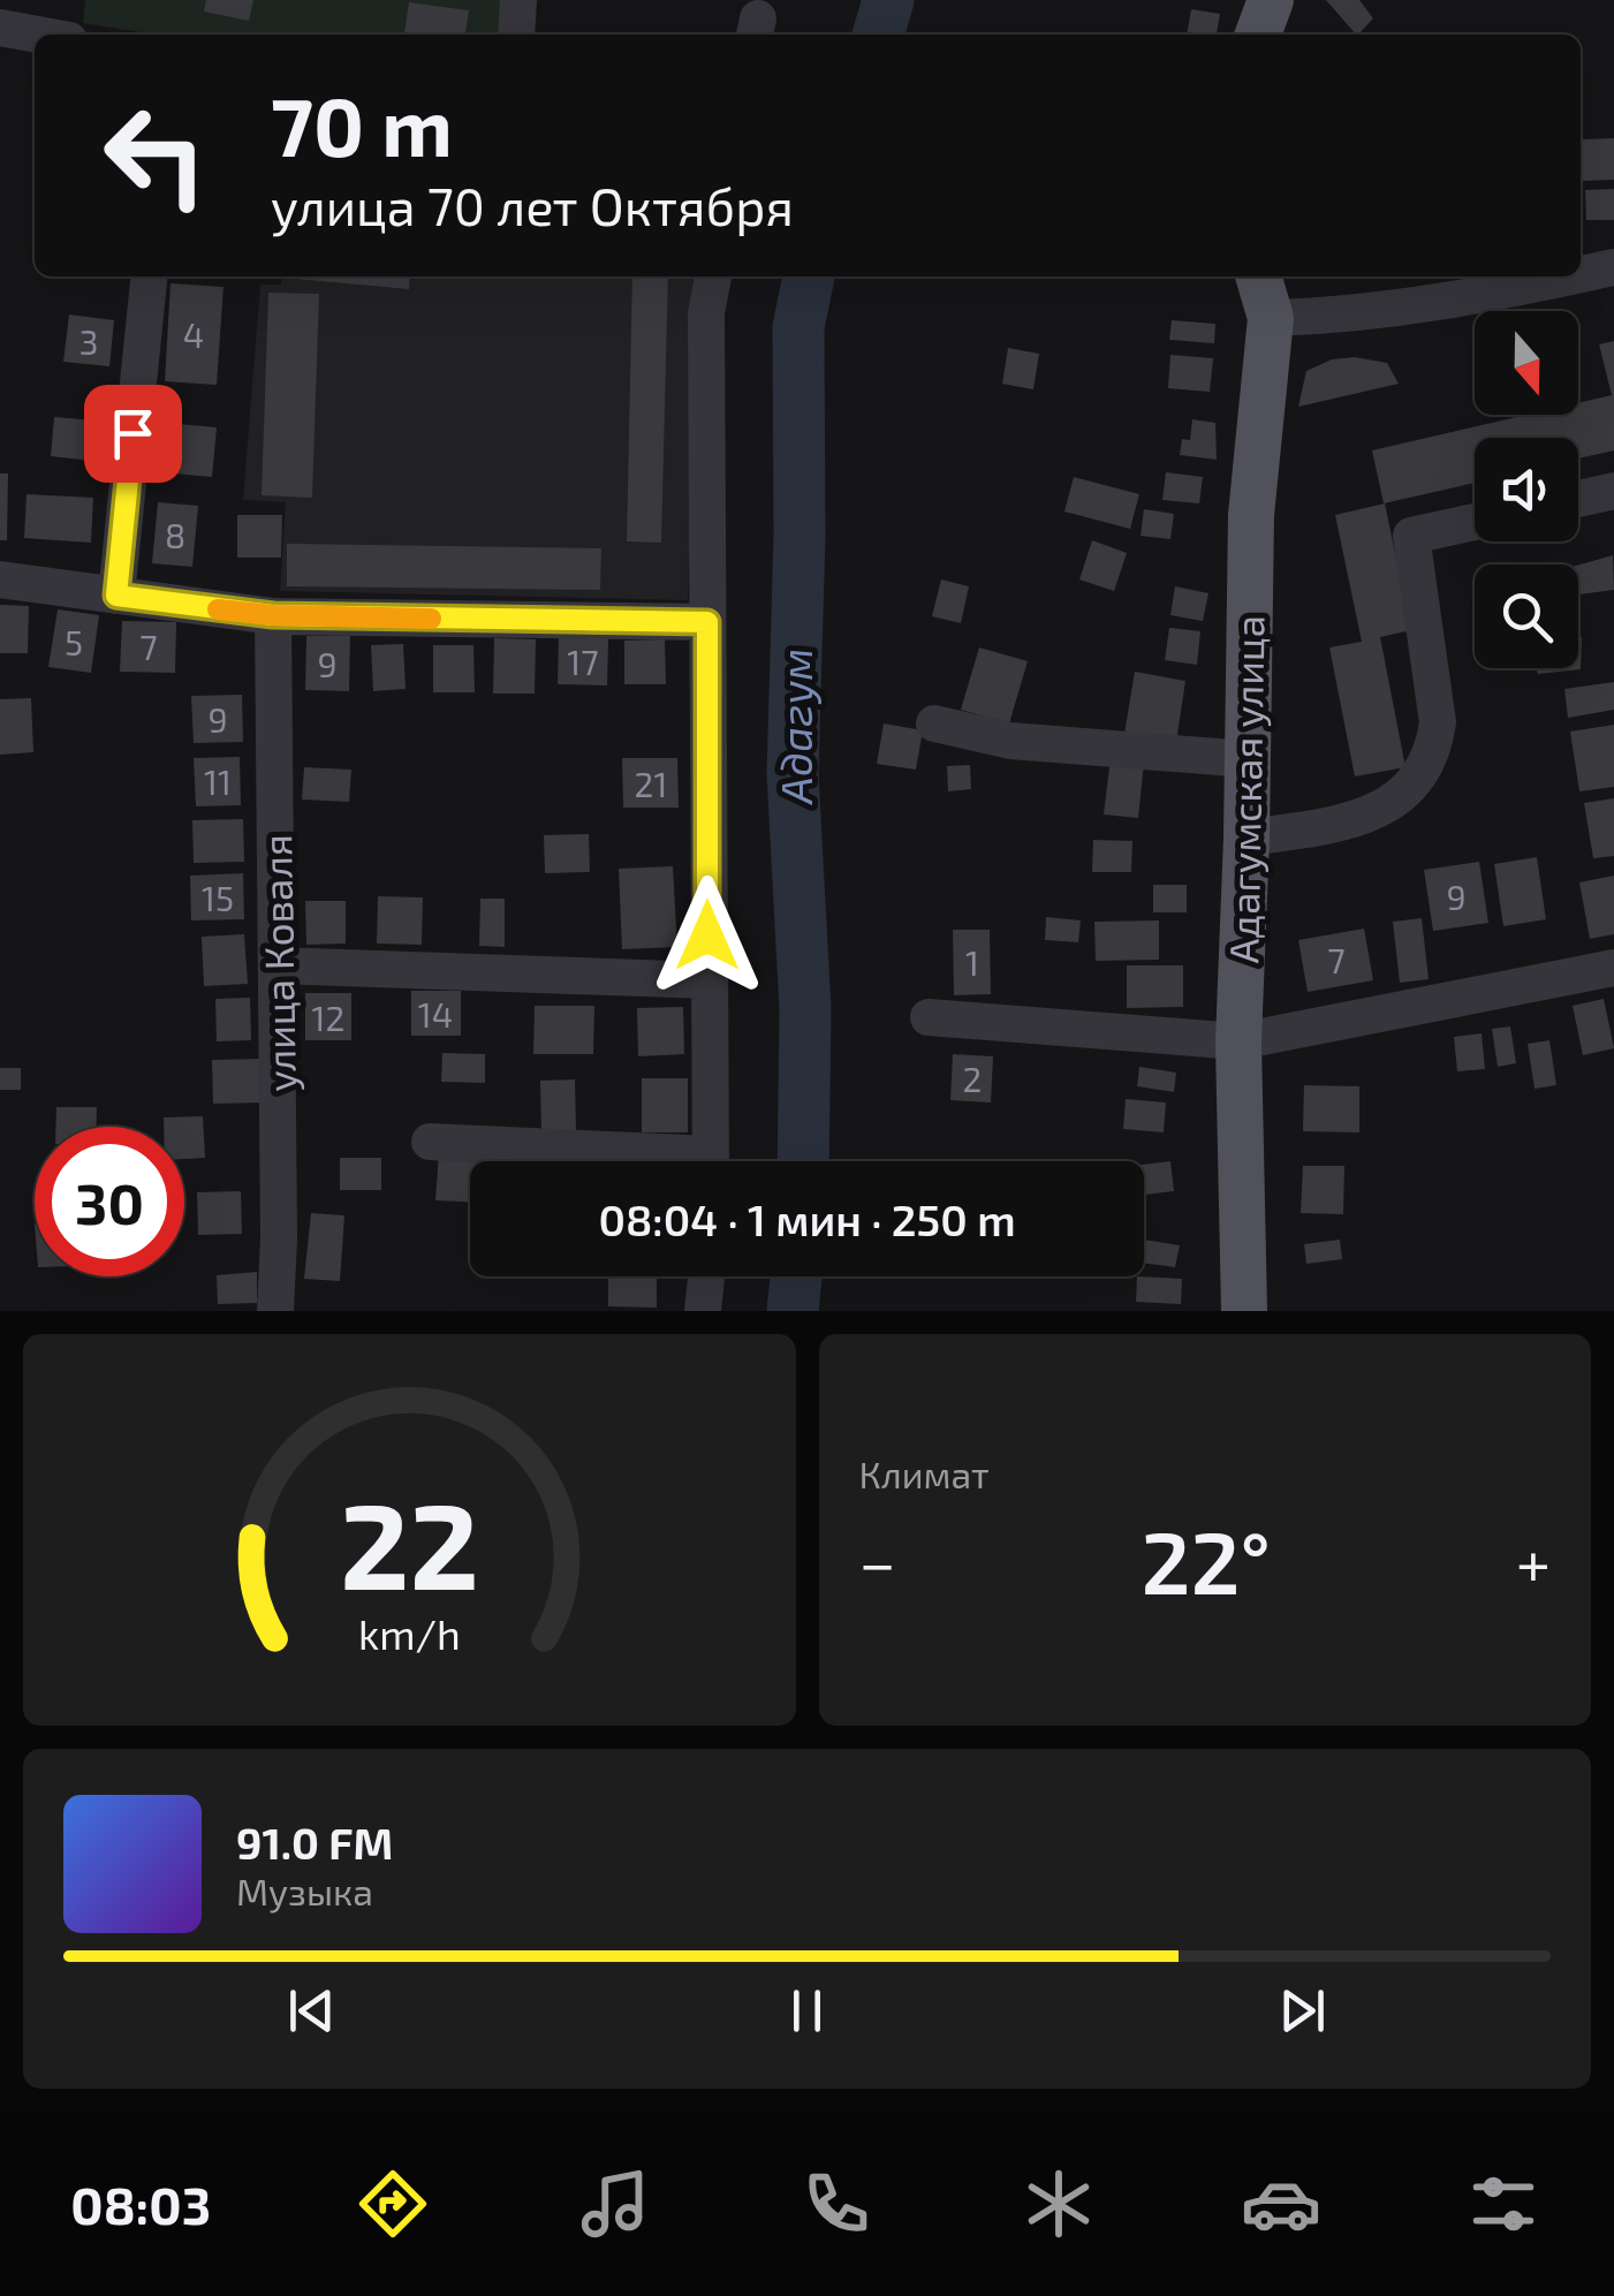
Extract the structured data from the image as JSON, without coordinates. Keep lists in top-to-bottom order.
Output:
{
  "streets": {
    "main road": ["Адагумская улица"],
    "street": ["улица Коваля"]
  },
  "water": ["Адагум"],
  "house_numbers": [
    "4",
    "3",
    "8",
    "5",
    "7",
    "17",
    "9",
    "9",
    "11",
    "21",
    "9",
    "15",
    "7",
    "1",
    "14",
    "12",
    "2"
  ],
  "north": "bottom",
  "page": {
    "turn": ["70 m", "улица 70 лет Октября"],
    "limit": "30",
    "trip": "08:04 · 1 мин · 250 m",
    "tile": "Климат",
    "heat": ["−", "22°", "+"],
    "song": ["91.0 FM", "Музыка"],
    "tabs": "08:03",
    "gauge": ["22", "km/h"]
  }
}
